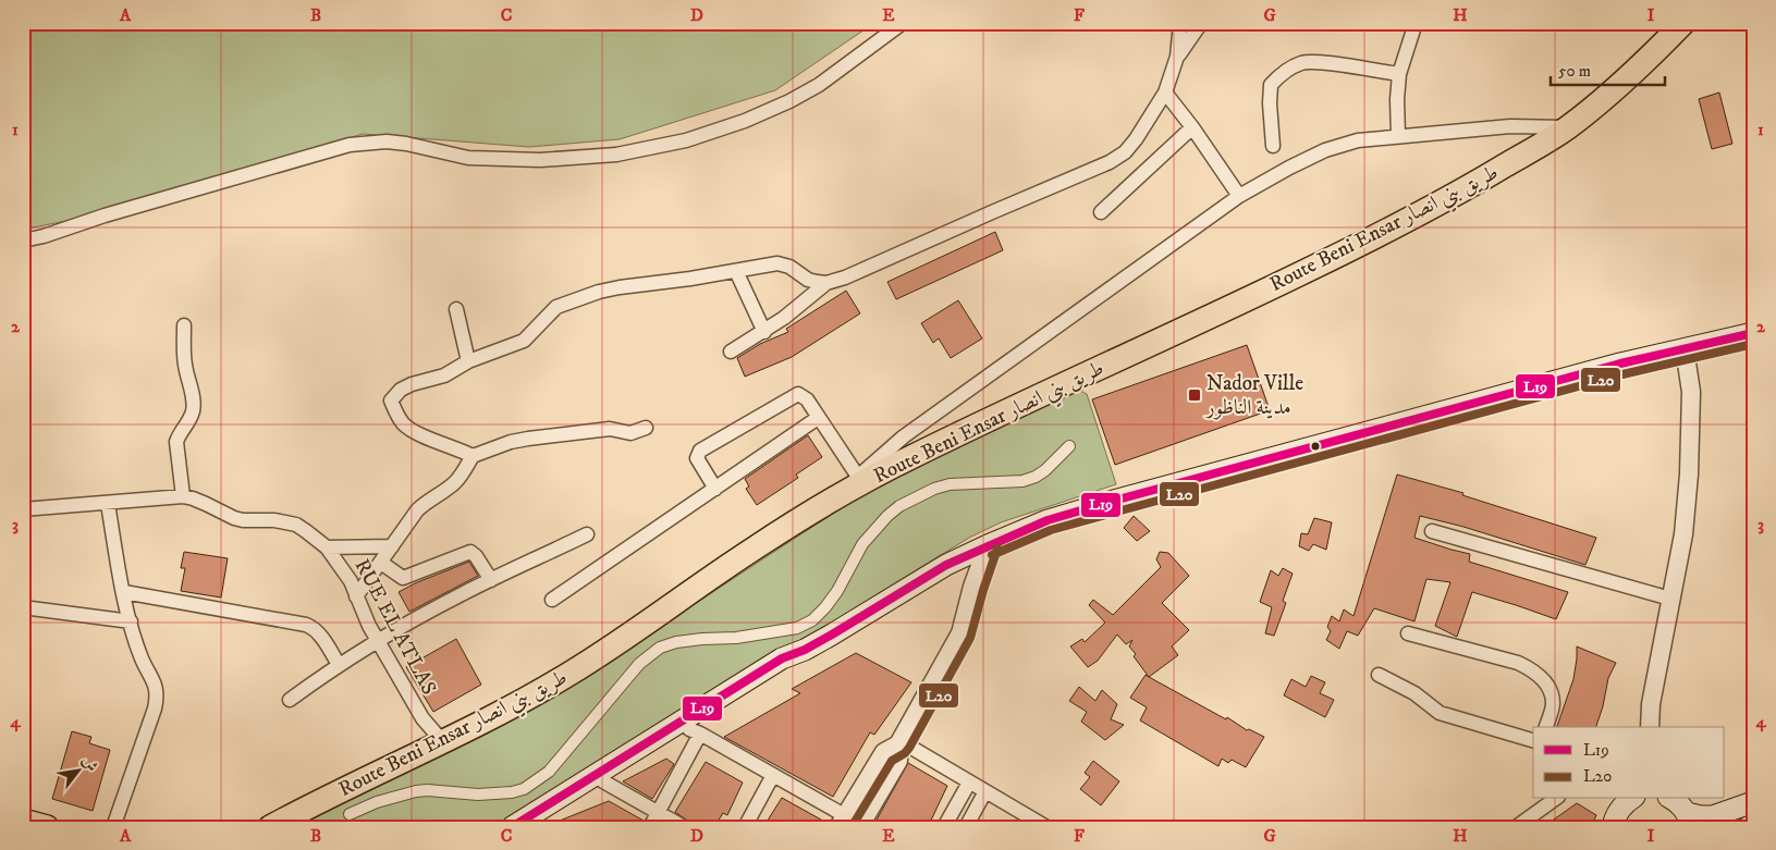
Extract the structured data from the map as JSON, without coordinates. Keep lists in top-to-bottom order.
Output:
{
  "streets": {
    "main road": ["Route Beni Ensar طريق بني انصار"],
    "street": ["RUE EL ATLAS"]
  },
  "crossings": [
    ["Route Beni Ensar طريق بني انصار", "RUE EL ATLAS"]
  ],
  "places": {
    "transit": ["Nador Ville مدينة الناظور"]
  },
  "lines": ["transit line L19", "transit line L20"],
  "legend": ["L19", "L20"],
  "scale_bar": "50 m",
  "north": "top right",
  "grid": {
    "columns": [
      "A",
      "B",
      "C",
      "D",
      "E",
      "F",
      "G",
      "H",
      "I"
    ],
    "rows": [
      "1",
      "2",
      "3",
      "4"
    ]
  }
}
